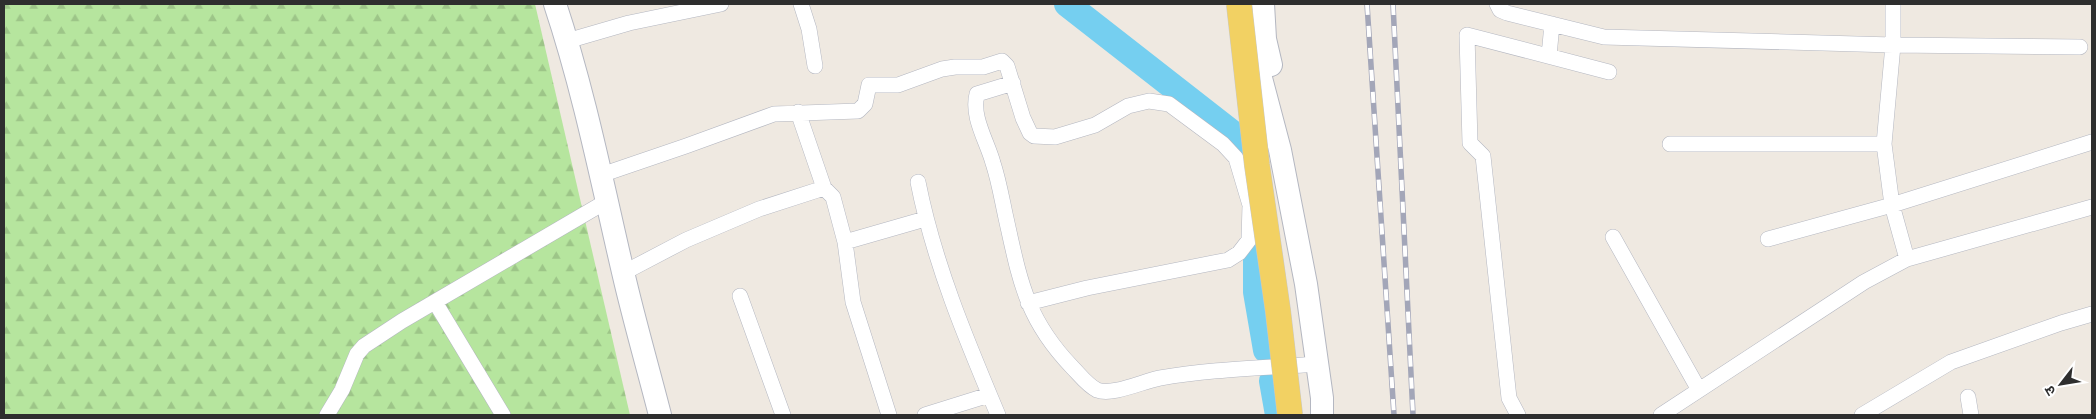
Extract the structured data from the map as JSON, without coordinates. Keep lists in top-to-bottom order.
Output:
{
  "north": "bottom left"
}
